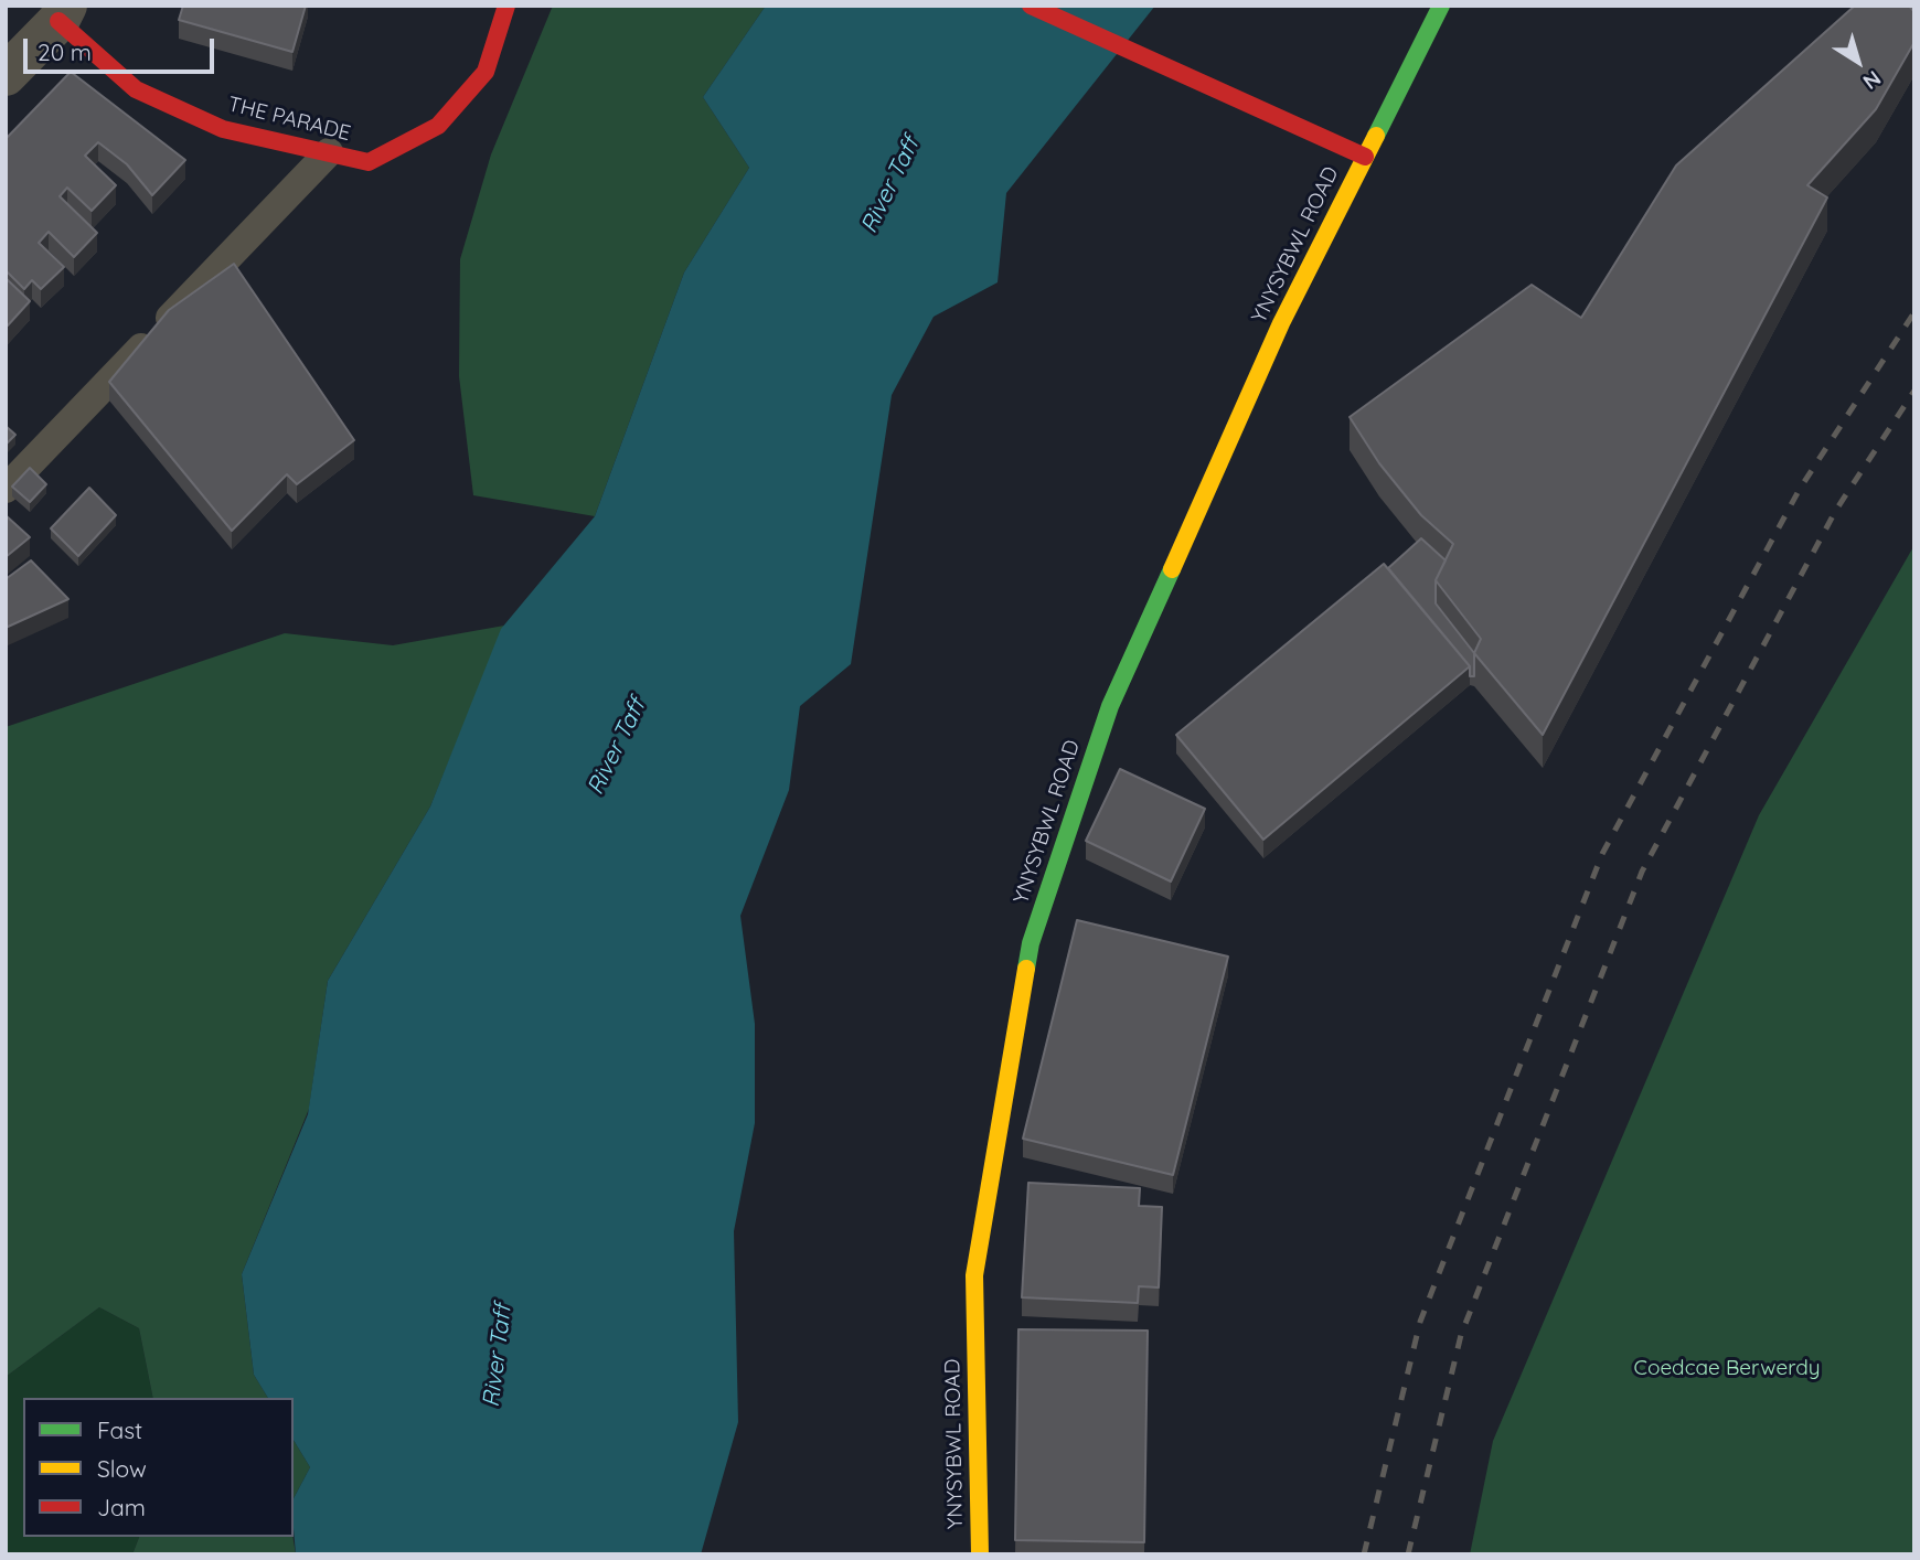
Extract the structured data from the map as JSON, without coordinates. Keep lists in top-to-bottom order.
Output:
{
  "streets": {
    "main road": ["THE PARADE", "YNYSYBWL ROAD"]
  },
  "water": ["River Taff"],
  "parks": ["Coedcae Berwerdy"],
  "legend": ["Fast", "Slow", "Jam"],
  "scale_bar": "20 m",
  "north": "bottom right"
}
